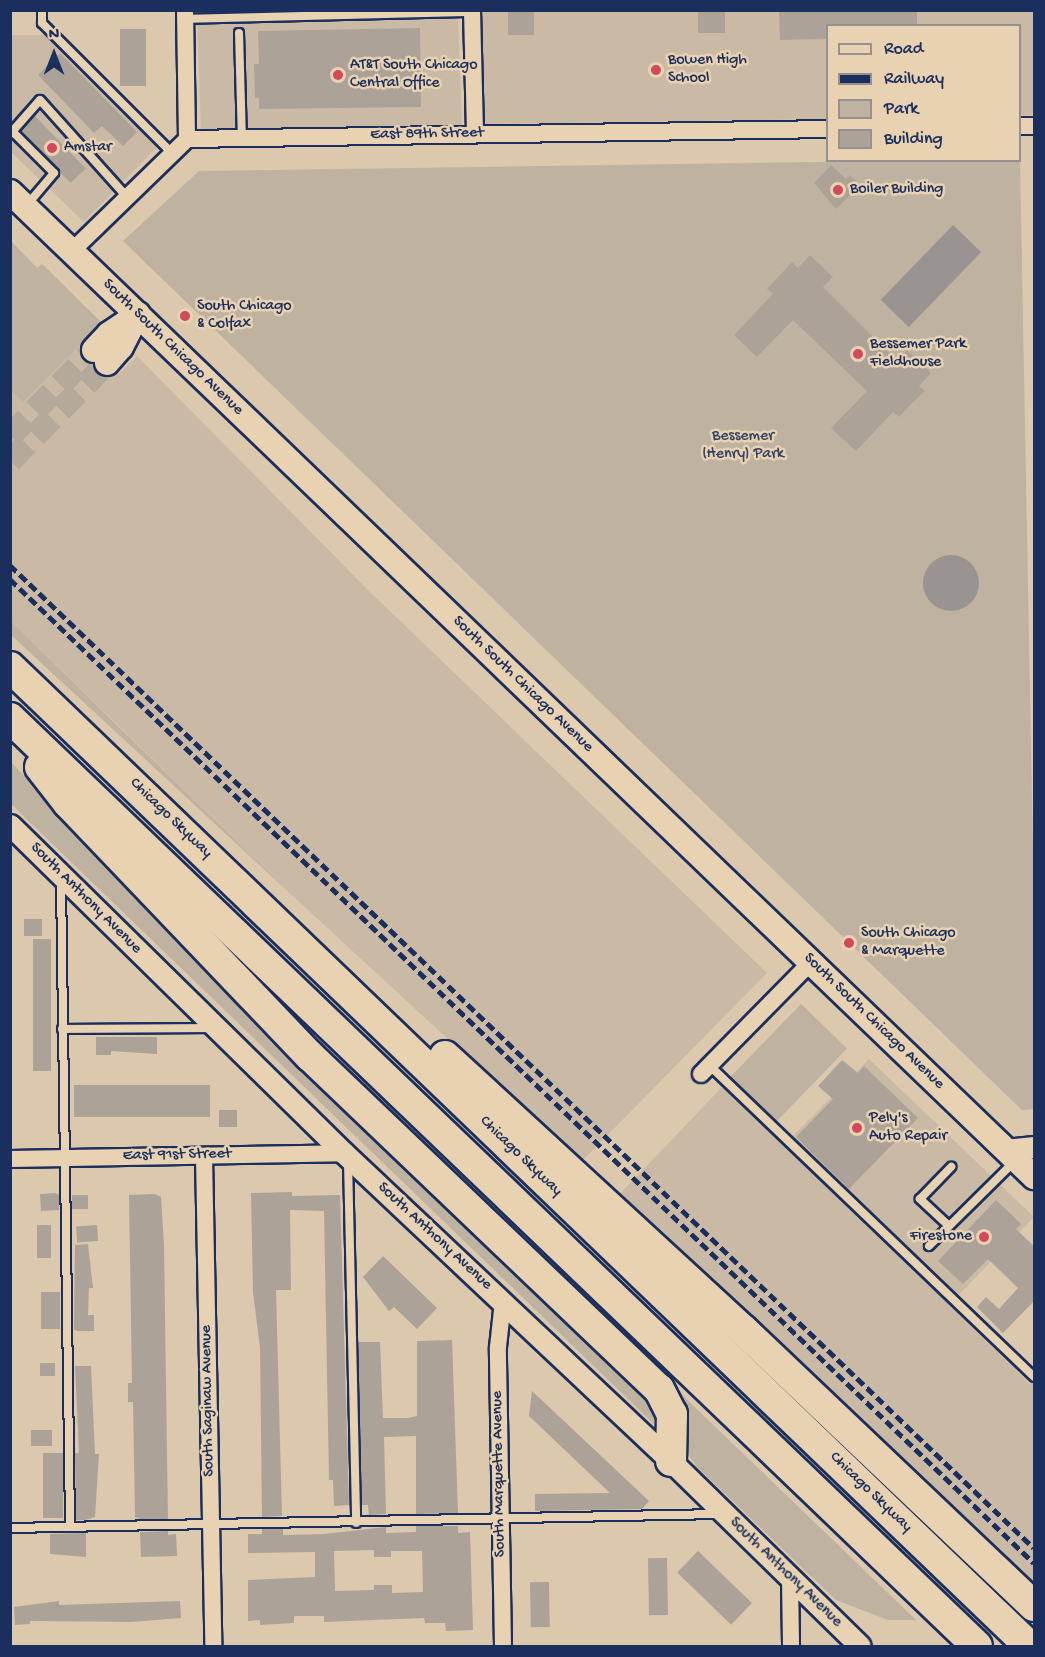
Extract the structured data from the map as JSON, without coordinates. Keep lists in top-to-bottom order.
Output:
{
  "streets": {
    "highway": ["Chicago Skyway"],
    "main road": ["South South Chicago Avenue"],
    "street": [
      "East 89th Street",
      "South Anthony Avenue",
      "East 91st Street",
      "South Saginaw Avenue",
      "South Marquette Avenue"
    ]
  },
  "crossings": [
    ["South Anthony Avenue", "East 91st Street"],
    ["South Anthony Avenue", "South Marquette Avenue"],
    ["East 91st Street", "South Saginaw Avenue"]
  ],
  "parks": ["Bessemer (Henry) Park"],
  "places": [
    "Bowen High School",
    "AT&T South Chicago Central Office",
    "Amstar",
    "Boiler Building",
    "South Chicago & Colfax",
    "Bessemer Park Fieldhouse",
    "South Chicago & Marquette",
    "Pely's Auto Repair",
    "Firestone"
  ],
  "legend": [
    "Road",
    "Railway",
    "Park",
    "Building"
  ],
  "north": "top"
}
